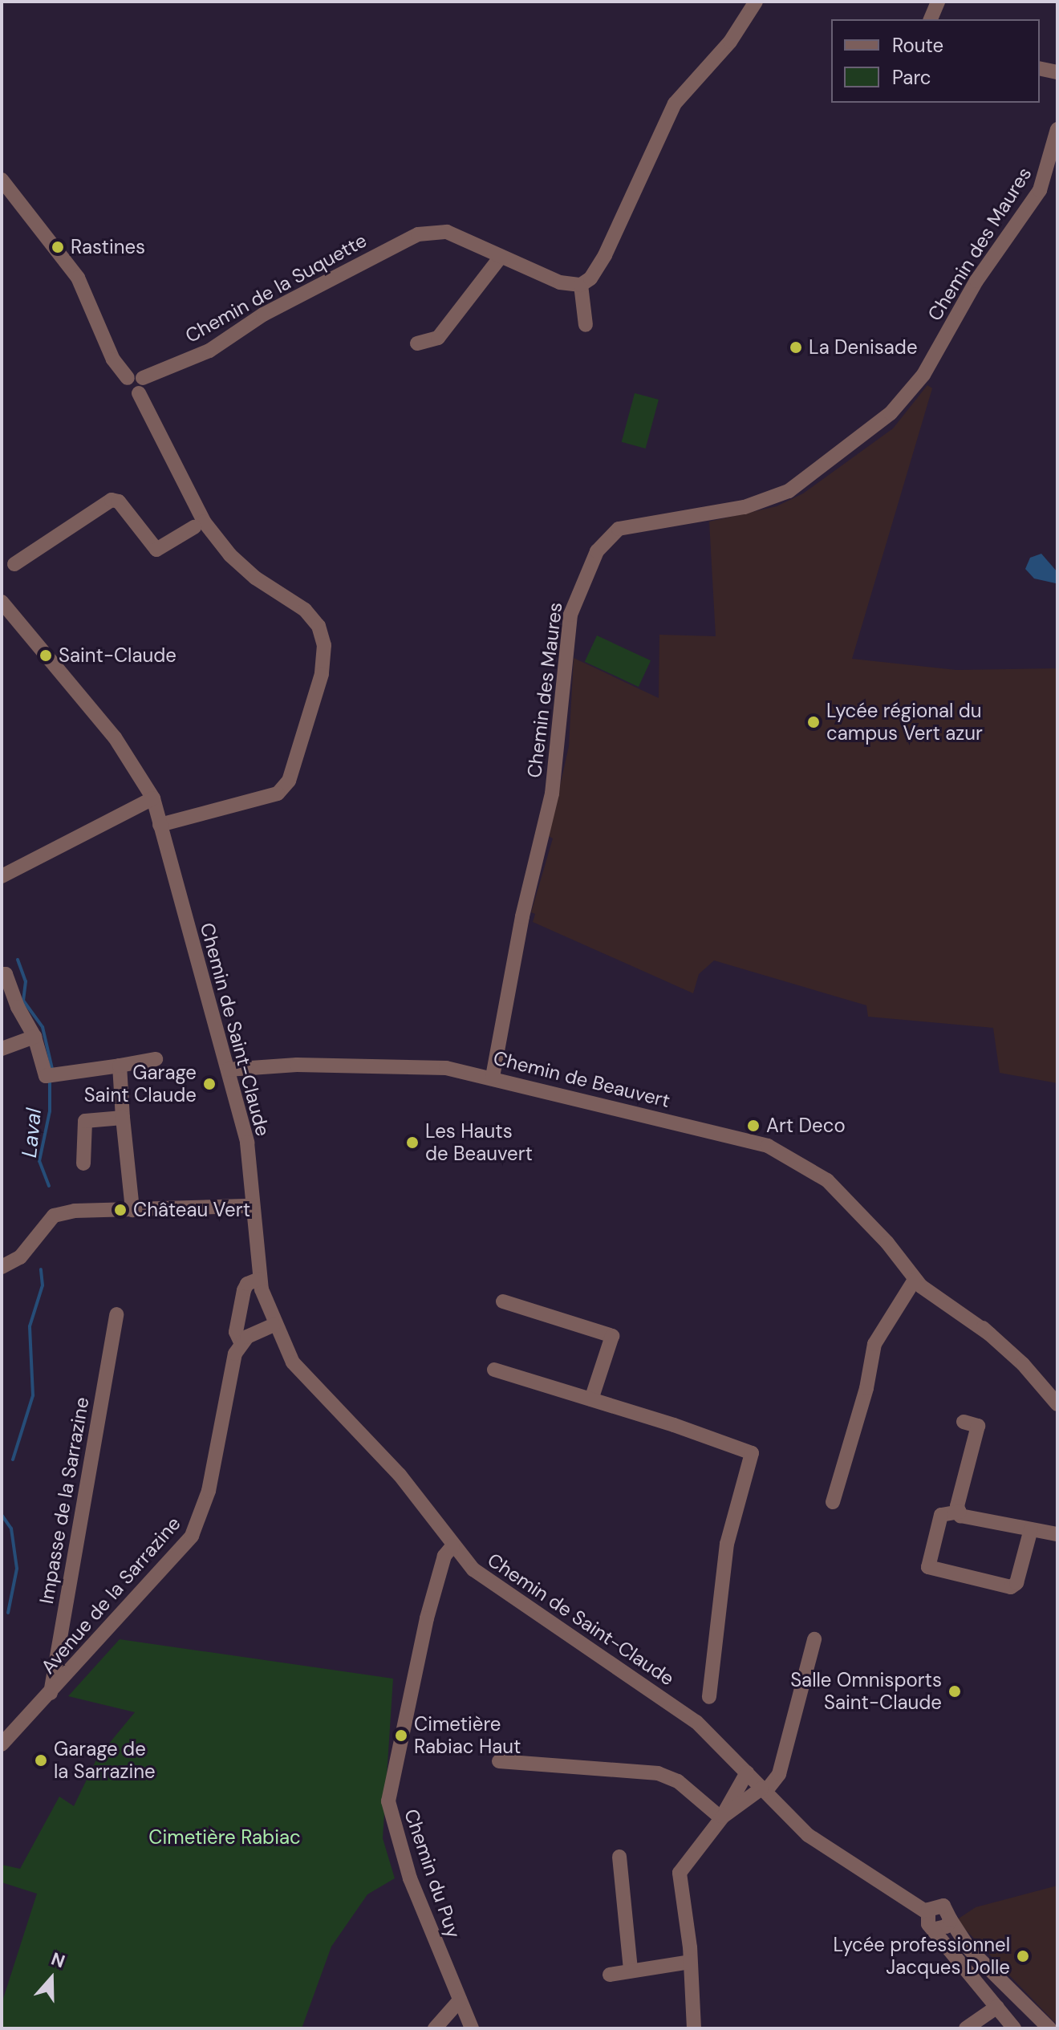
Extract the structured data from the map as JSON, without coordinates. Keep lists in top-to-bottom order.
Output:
{
  "streets": {
    "street": [
      "Chemin des Maures",
      "Chemin de la Suquette",
      "Chemin de Saint-Claude",
      "Chemin de Beauvert",
      "Impasse de la Sarrazine",
      "Avenue de la Sarrazine",
      "Chemin du Puy"
    ]
  },
  "crossings": [
    ["Chemin des Maures", "Chemin de Beauvert"],
    ["Chemin de Saint-Claude", "Chemin de Beauvert"],
    ["Chemin de Saint-Claude", "Avenue de la Sarrazine"],
    ["Chemin de Saint-Claude", "Chemin du Puy"],
    ["Impasse de la Sarrazine", "Avenue de la Sarrazine"]
  ],
  "water": ["Laval"],
  "parks": ["Cimetière Rabiac"],
  "places": [
    "Rastines",
    "La Denisade",
    "Saint-Claude",
    "Lycée régional du campus Vert azur",
    "Garage Saint Claude",
    "Art Deco",
    "Les Hauts de Beauvert",
    "Château Vert",
    "Salle Omnisports Saint-Claude",
    "Cimetière Rabiac Haut",
    "Garage de la Sarrazine",
    "Lycée professionnel Jacques Dolle"
  ],
  "legend": ["Route", "Parc"],
  "north": "top"
}
